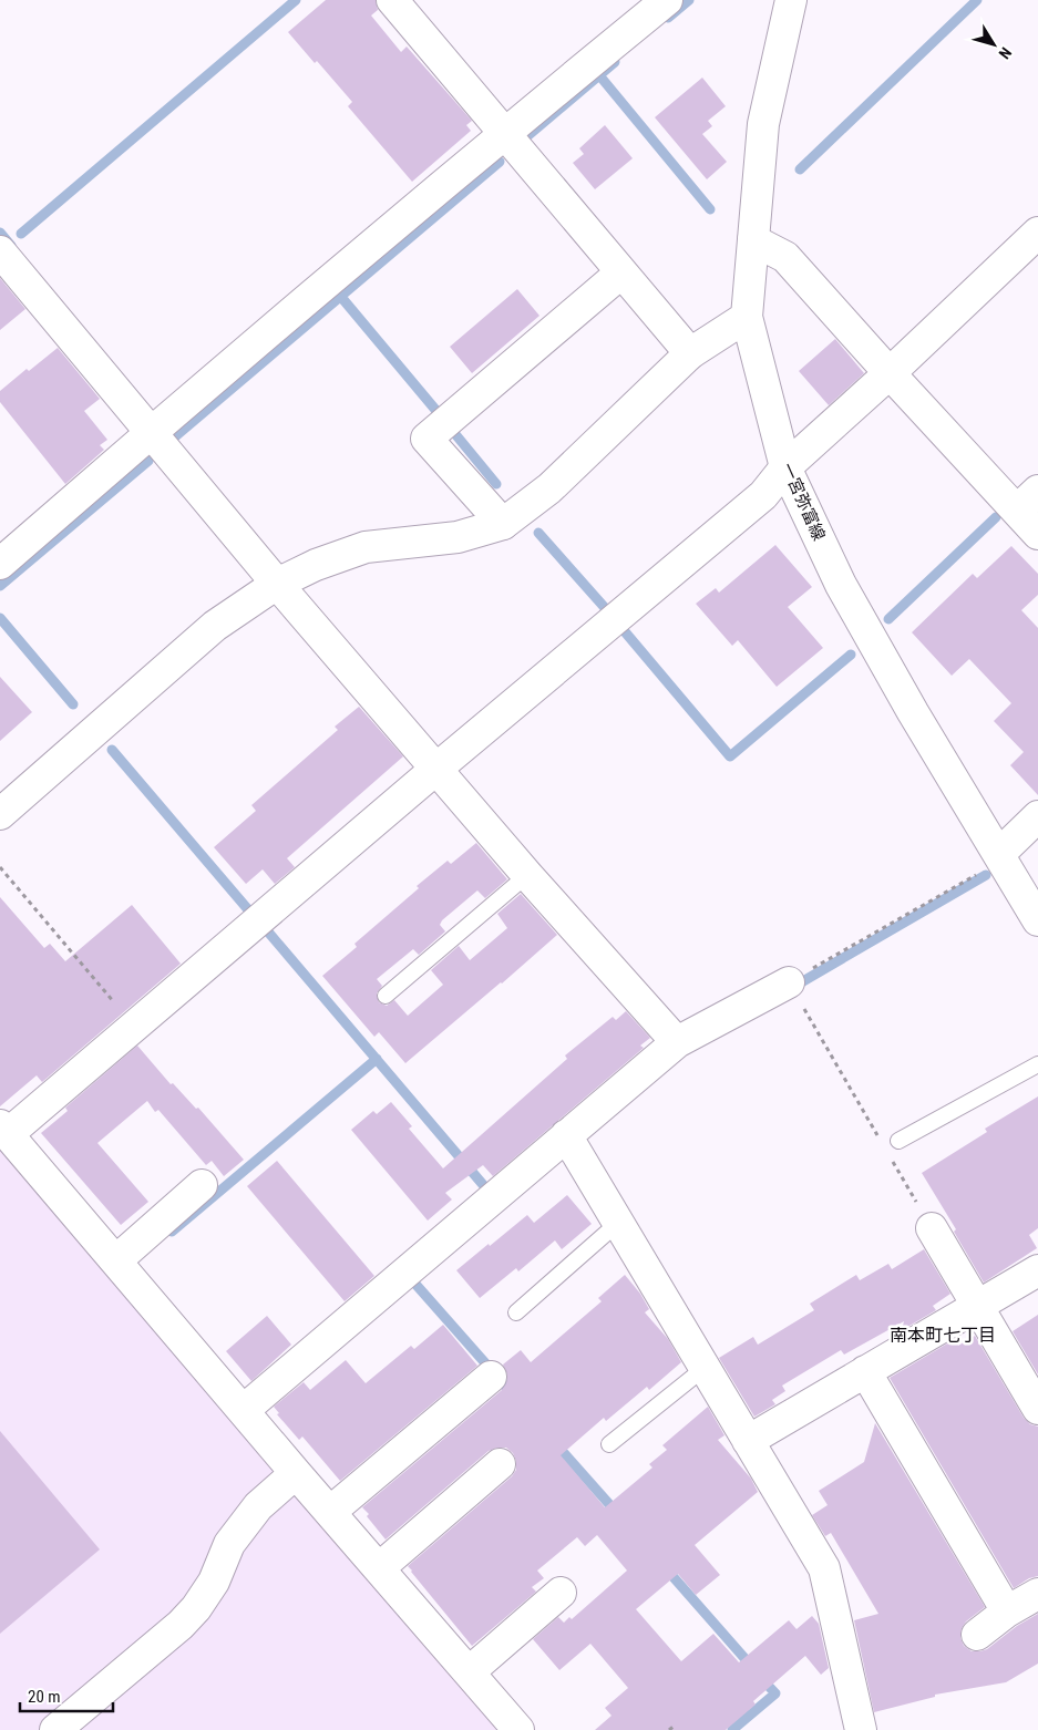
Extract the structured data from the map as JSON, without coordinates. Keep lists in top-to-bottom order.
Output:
{
  "streets": {
    "street": ["一宮弥富線"]
  },
  "districts": ["南本町七丁目"],
  "scale_bar": "20 m",
  "north": "bottom right"
}
